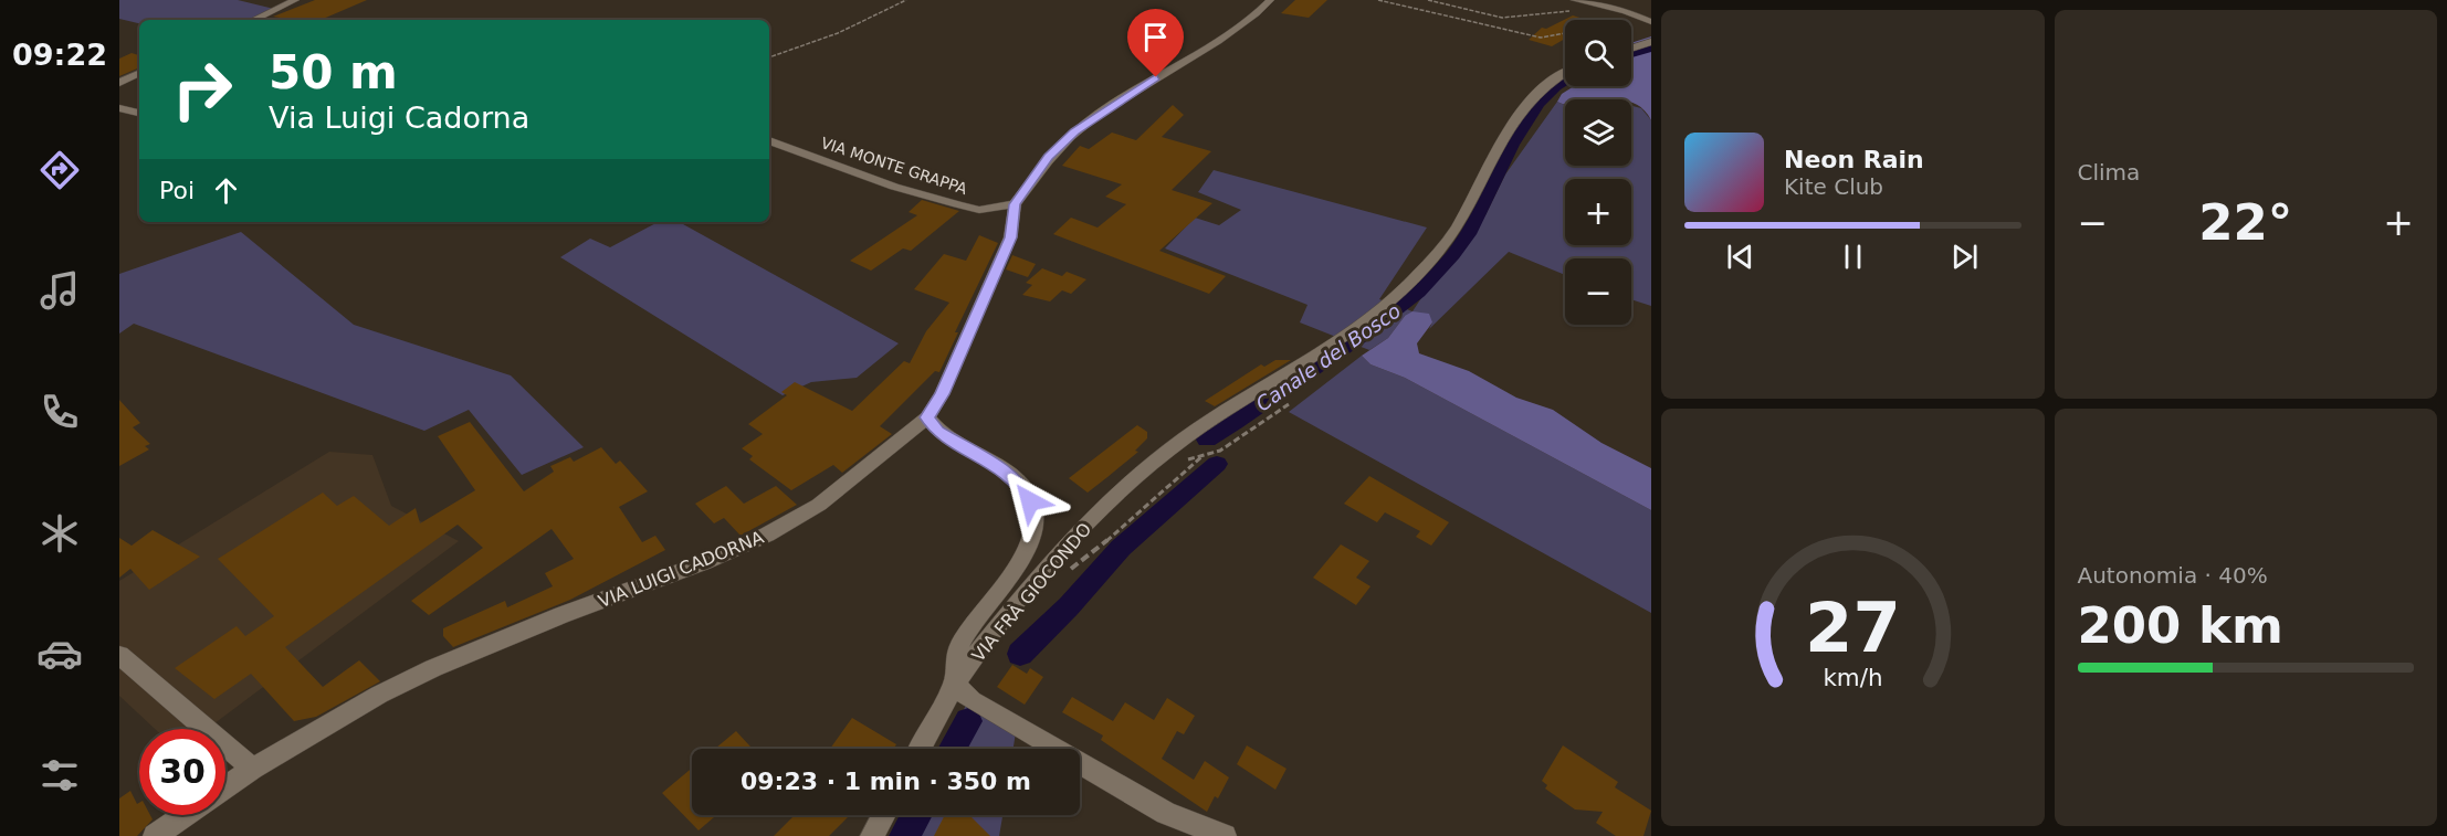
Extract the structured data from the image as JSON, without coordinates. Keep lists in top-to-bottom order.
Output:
{
  "streets": {
    "street": ["VIA MONTE GRAPPA", "VIA LUIGI CADORNA", "VIA FRÀ GIOCONDO"]
  },
  "crossings": [
    ["VIA MONTE GRAPPA", "VIA LUIGI CADORNA"]
  ],
  "water": ["Canale del Bosco"],
  "page": {
    "tabs": "09:22",
    "tile": [
      "Clima",
      ["Autonomia · 40%", "200 km"]
    ],
    "map_buttons": ["+", "−"],
    "turn": ["50 m", "Via Luigi Cadorna"],
    "song": ["Neon Rain", "Kite Club"],
    "then": "Poi",
    "heat": ["−", "22°", "+"],
    "limit": "30",
    "trip": "09:23 · 1 min · 350 m",
    "gauge": ["27", "km/h"]
  }
}
